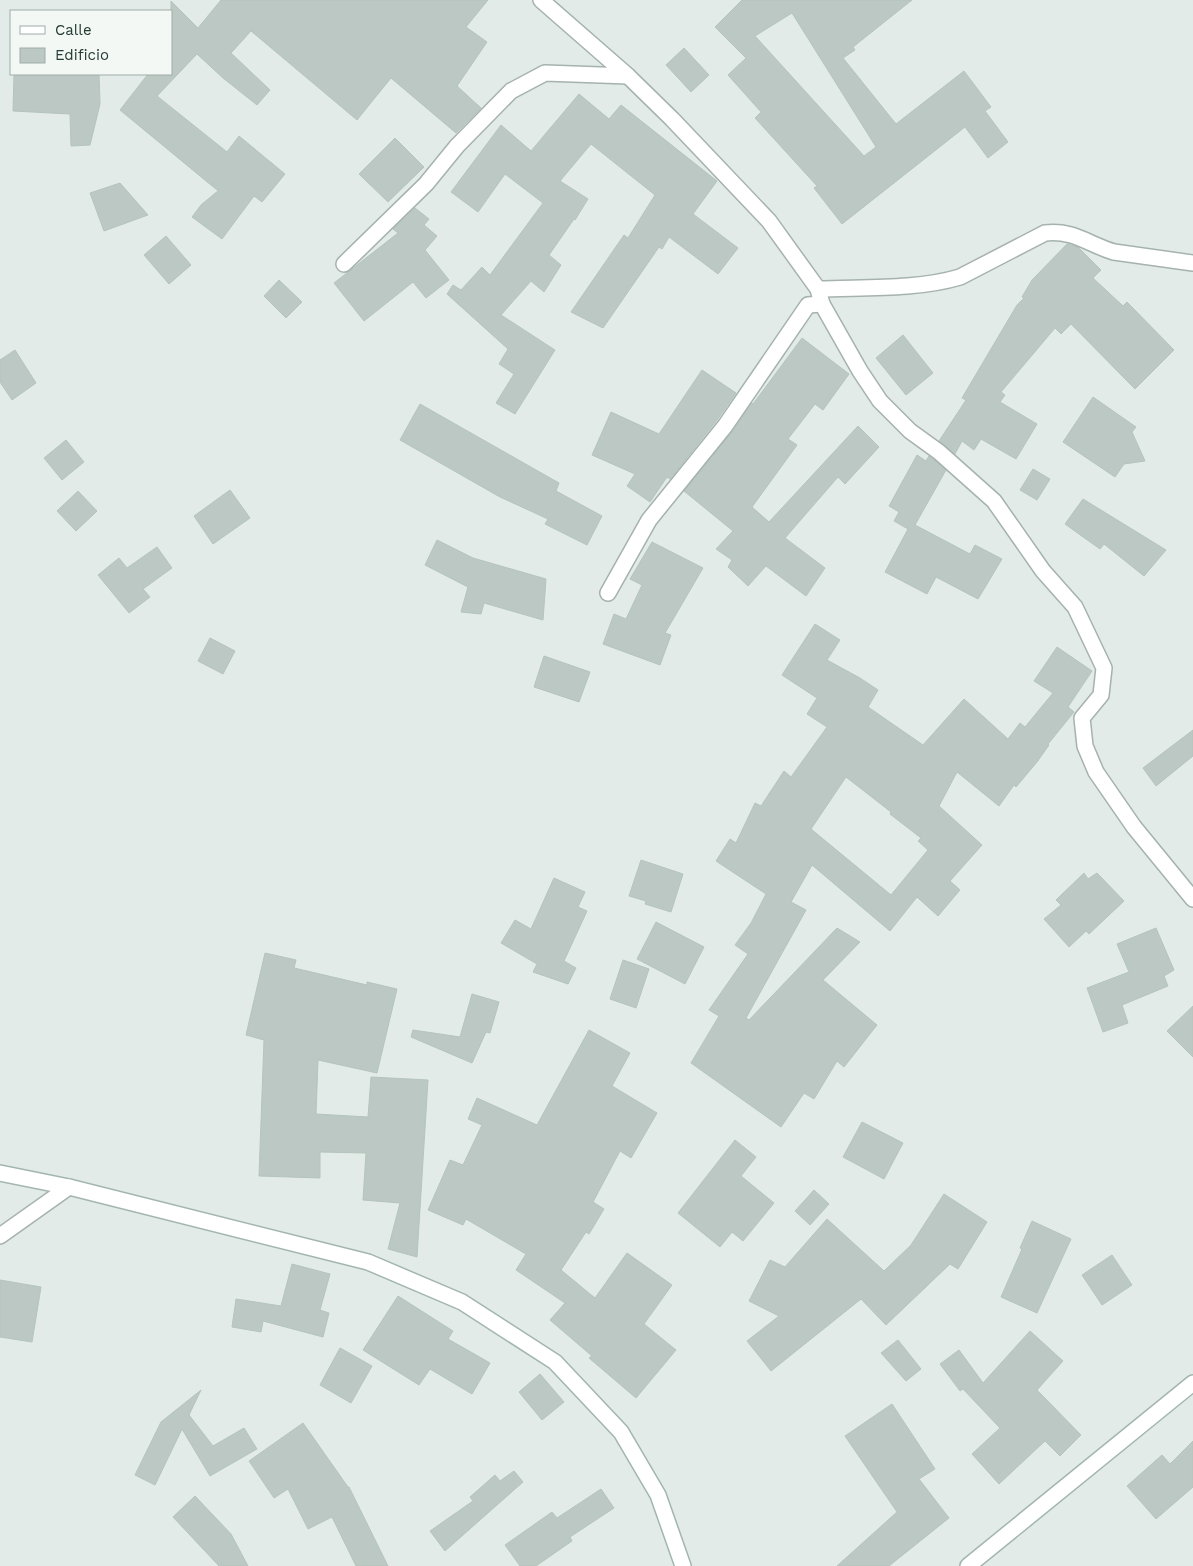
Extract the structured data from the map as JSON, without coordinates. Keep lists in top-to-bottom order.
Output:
{
  "legend": ["Calle", "Edificio"]
}
